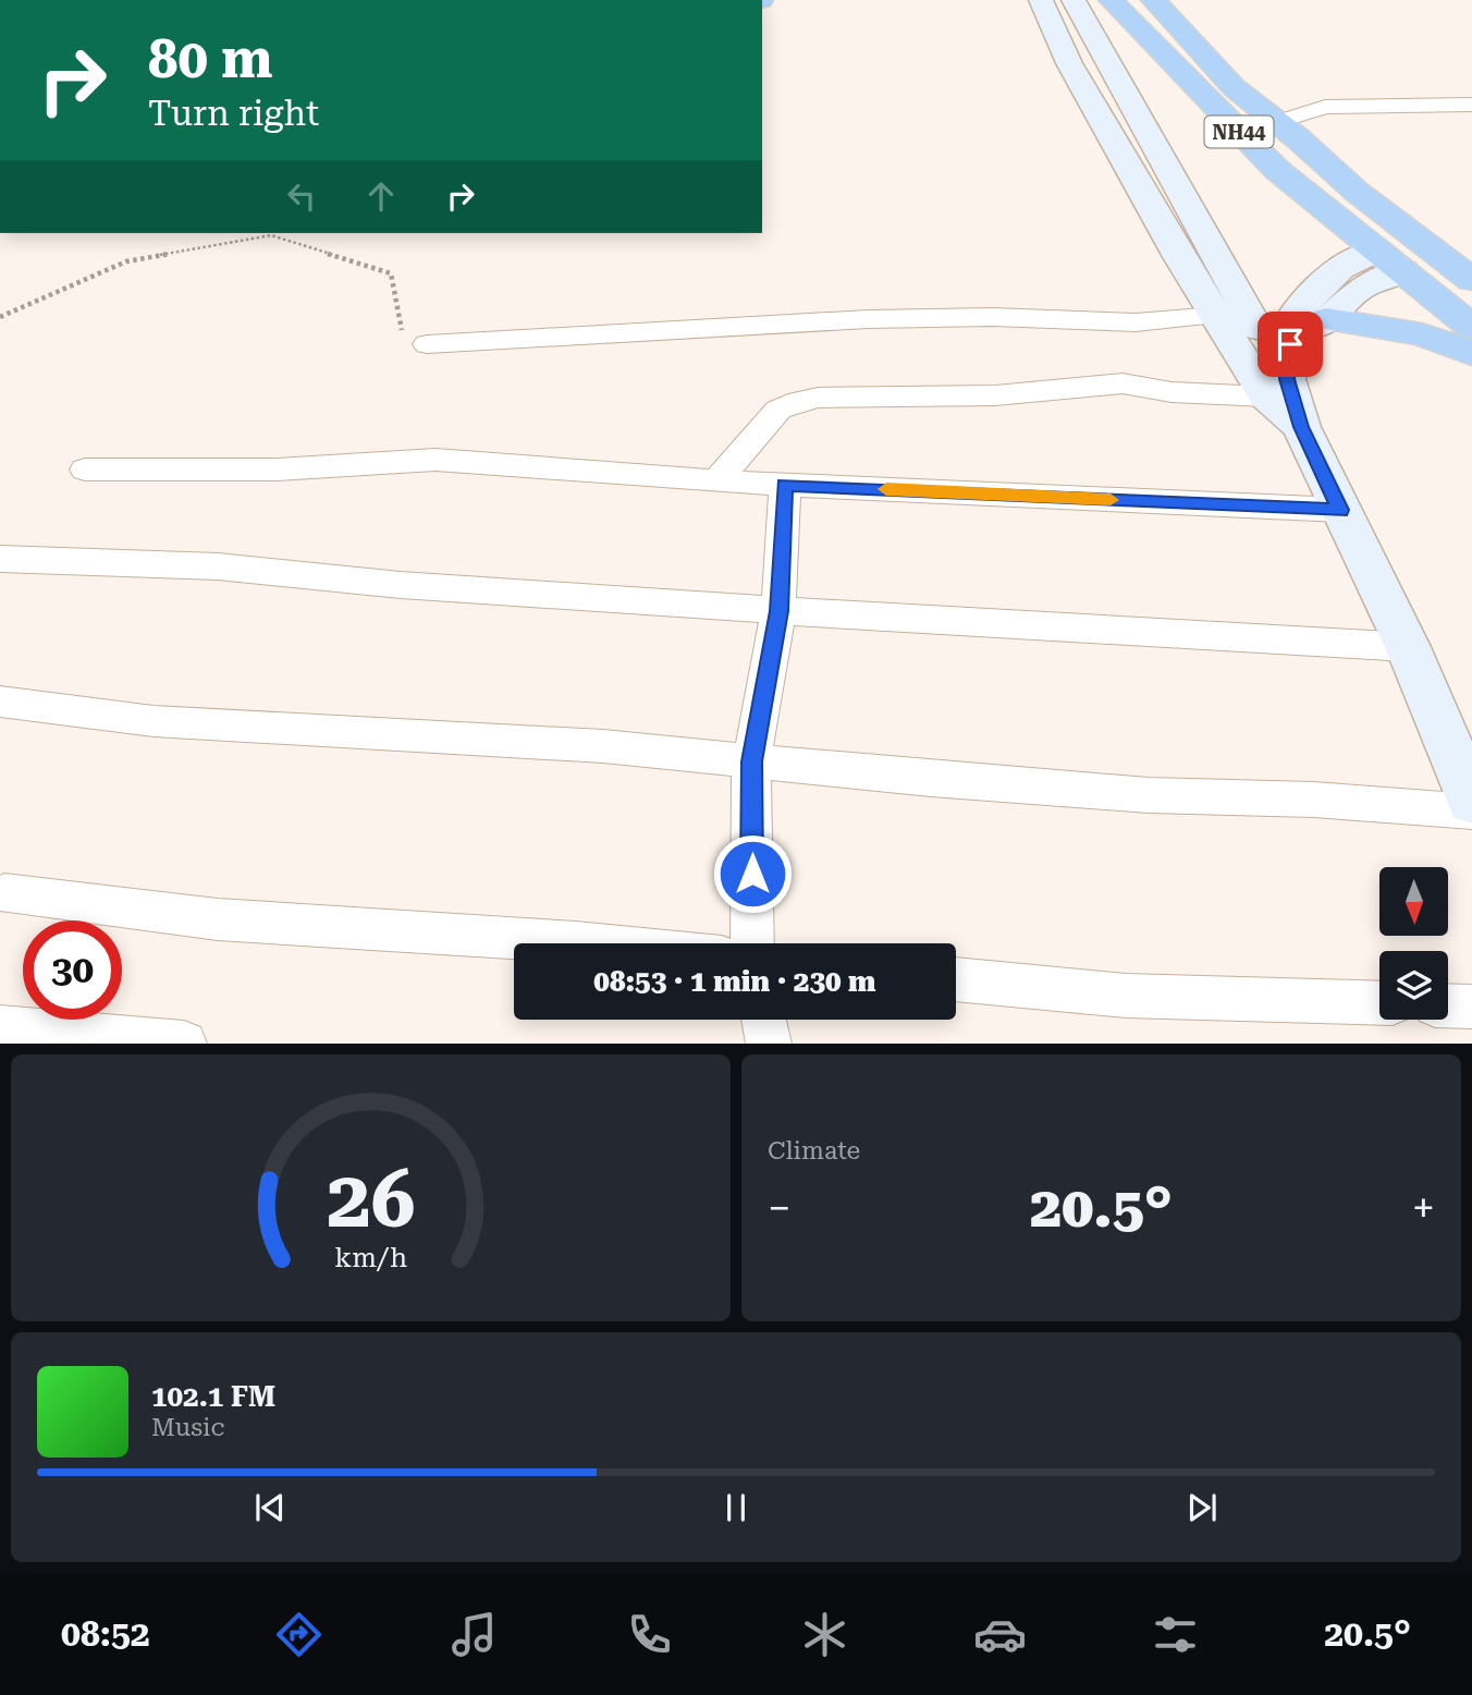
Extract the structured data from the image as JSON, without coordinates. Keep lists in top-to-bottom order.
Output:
{
  "streets": {
    "highway": ["NH44"]
  },
  "north": "bottom",
  "page": {
    "turn": ["80 m", "Turn right"],
    "limit": "30",
    "trip": "08:53 · 1 min · 230 m",
    "tile": "Climate",
    "heat": ["−", "20.5°", "+"],
    "song": ["102.1 FM", "Music"],
    "tabs": ["08:52", "20.5°"],
    "gauge": ["26", "km/h"]
  }
}
